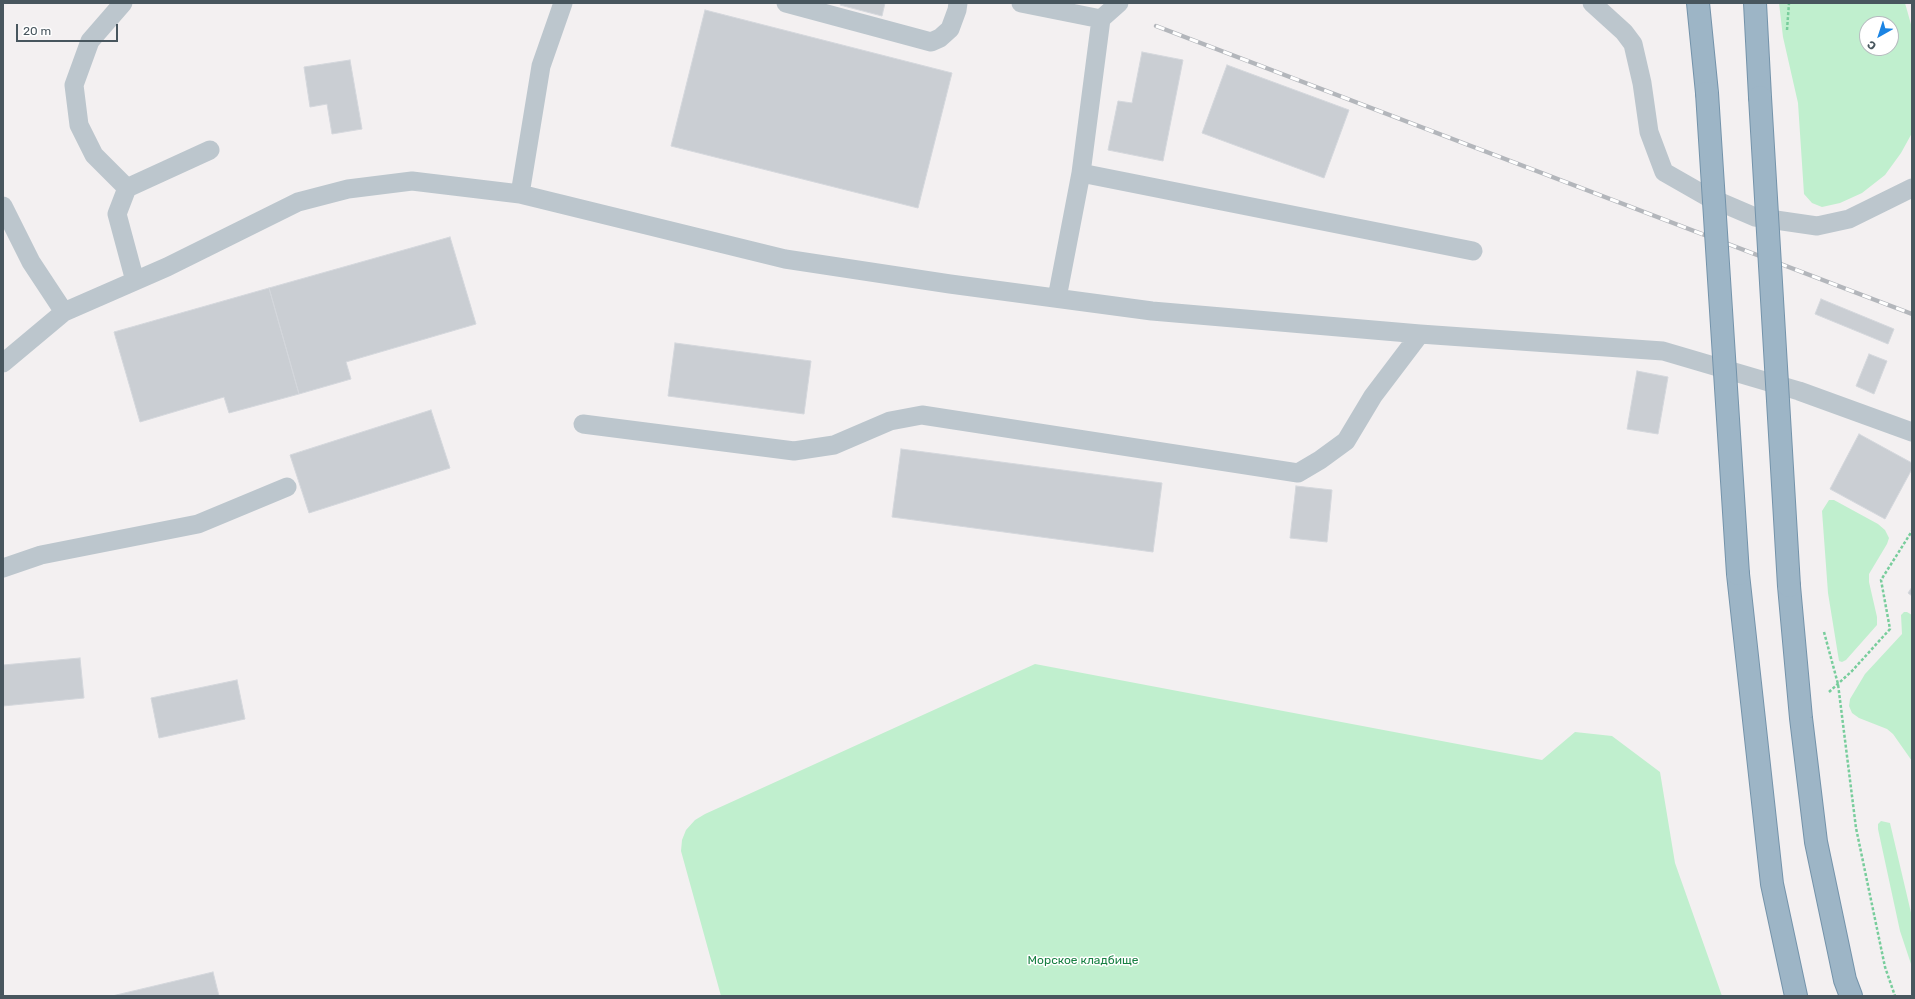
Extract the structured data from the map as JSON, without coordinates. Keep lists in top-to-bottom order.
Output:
{
  "parks": ["Морское кладбище"],
  "scale_bar": "20 m",
  "north": "bottom left"
}
